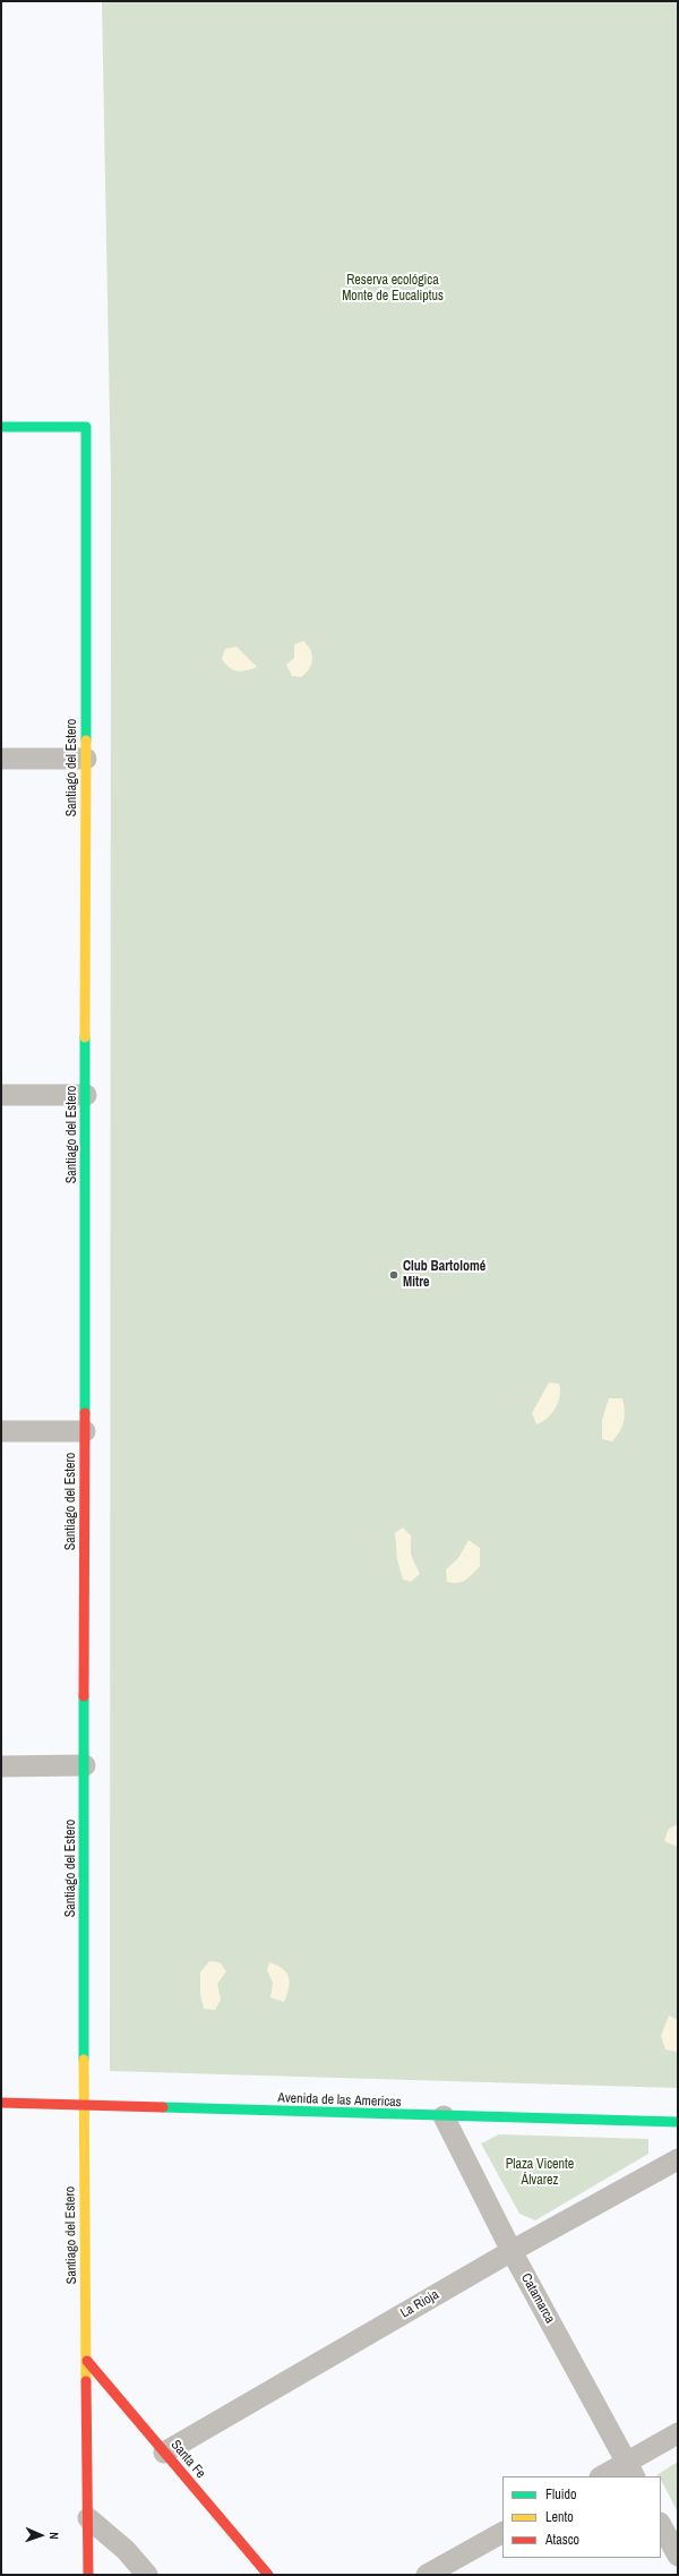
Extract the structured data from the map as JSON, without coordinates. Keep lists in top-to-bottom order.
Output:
{
  "streets": {
    "street": [
      "Santiago del Estero",
      "Avenida de las Americas",
      "Catamarca",
      "La Rioja",
      "Santa Fe"
    ]
  },
  "crossings": [
    ["Santiago del Estero", "Avenida de las Americas"],
    ["Santiago del Estero", "Santa Fe"],
    ["Avenida de las Americas", "Catamarca"],
    ["Catamarca", "La Rioja"],
    ["La Rioja", "Santa Fe"]
  ],
  "parks": ["Reserva ecológica Monte de Eucaliptus", "Plaza Vicente Álvarez"],
  "places": ["Club Bartolomé Mitre"],
  "legend": ["Fluido", "Lento", "Atasco"],
  "north": "right"
}
